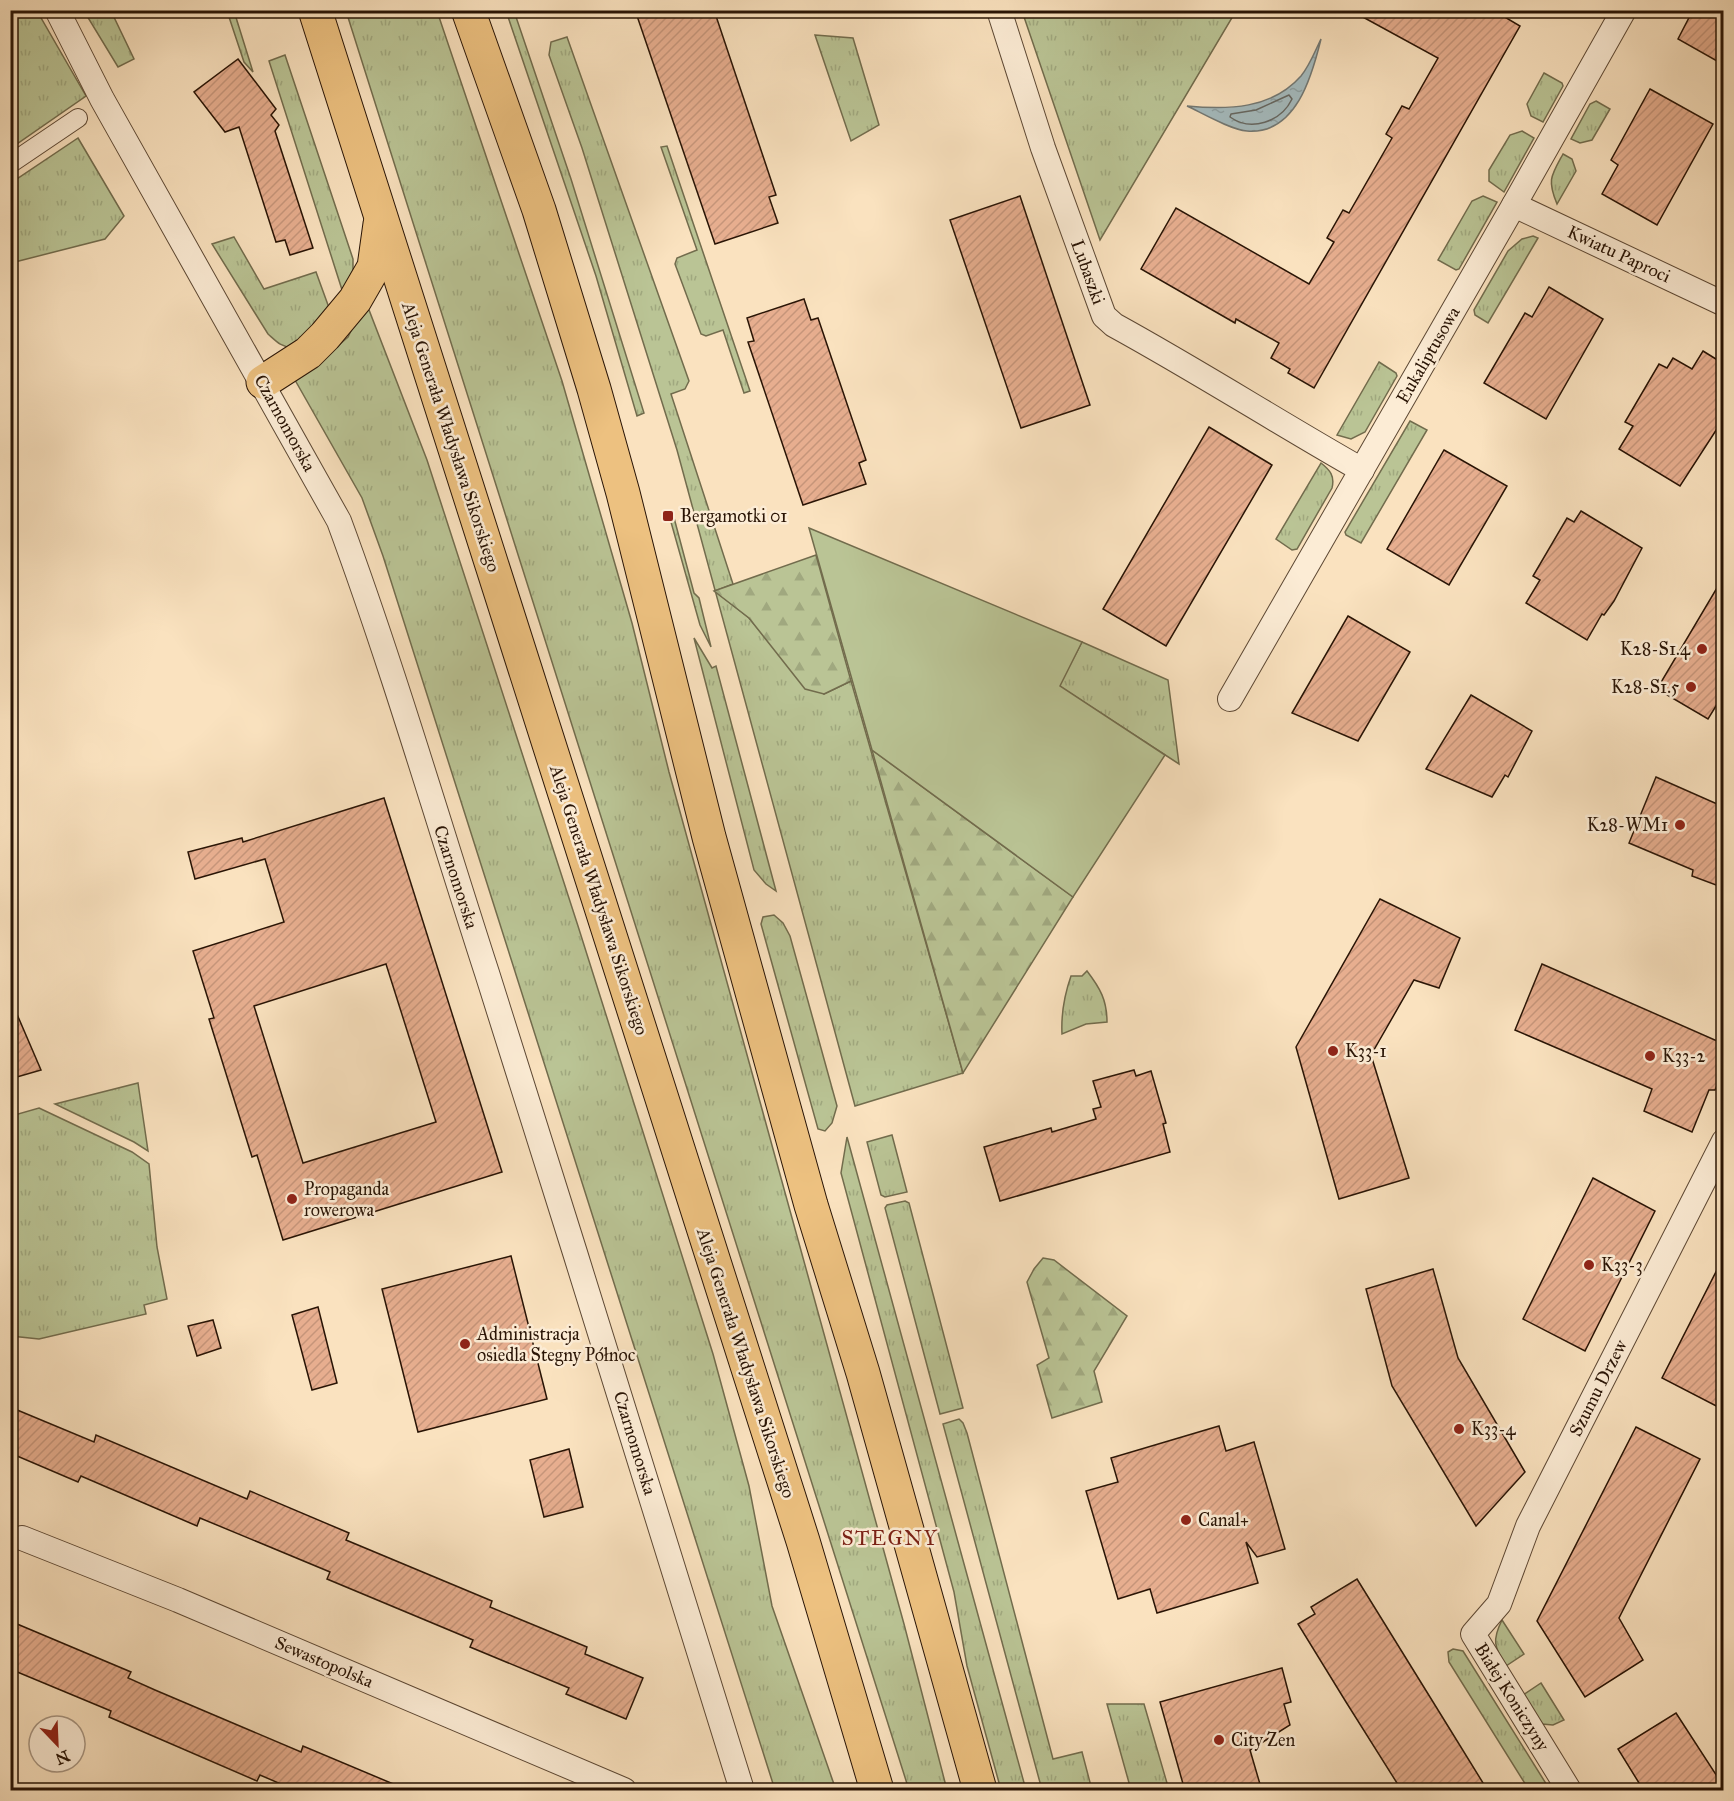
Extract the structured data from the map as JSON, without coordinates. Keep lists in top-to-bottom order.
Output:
{
  "streets": {
    "main road": ["Aleja Generała Władysława Sikorskiego"],
    "street": [
      "Kwiatu Paproci",
      "Lubaszki",
      "Eukaliptusowa",
      "Czarnomorska",
      "Szumu Drzew",
      "Sewastopolska",
      "Białej Koniczyny"
    ]
  },
  "crossings": [
    ["Kwiatu Paproci", "Eukaliptusowa"],
    ["Lubaszki", "Eukaliptusowa"],
    ["Szumu Drzew", "Białej Koniczyny"]
  ],
  "districts": ["STEGNY"],
  "places": {
    "transit": ["Bergamotki 01"],
    "other": [
      "K28-S1.4",
      "K28-S1.5",
      "K28-WM1",
      "K33-1",
      "K33-2",
      "Propaganda rowerowa",
      "K33-3",
      "Administracja osiedla Stegny Północ",
      "K33-4",
      "Canal+",
      "City Zen"
    ]
  },
  "north": "bottom right"
}
